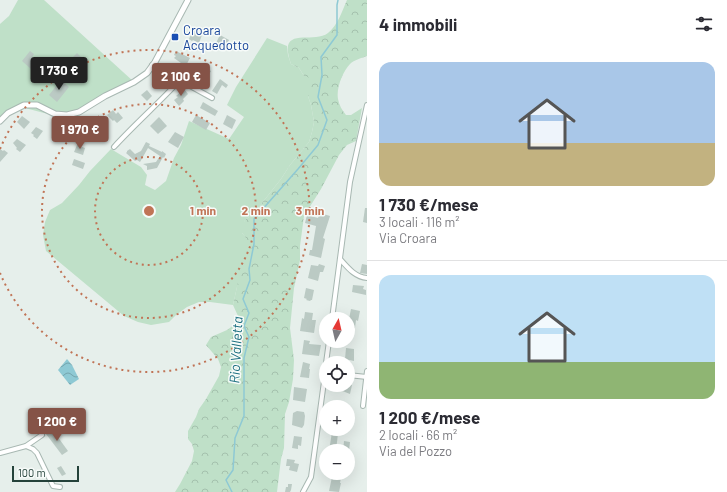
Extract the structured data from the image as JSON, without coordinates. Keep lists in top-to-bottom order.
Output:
{
  "water": ["Rio Valletta"],
  "places": {
    "transit": ["Croara Acquedotto"]
  },
  "scale_bar": "100 m",
  "north": "top",
  "page": {
    "heading": "4 immobili",
    "list": [
      {
        "name": "1 730 €/mese",
        "note": "3 locali · 116 m² · Via Croara"
      },
      {
        "name": "1 200 €/mese",
        "note": "2 locali · 66 m² · Via del Pozzo"
      }
    ],
    "price": [
      "1 730 €",
      "2 100 €",
      "1 970 €",
      "1 200 €"
    ],
    "map_buttons": ["+", "−"],
    "scale": "100 m"
  },
  "rings": ["1 min", "2 min", "3 min"]
}
